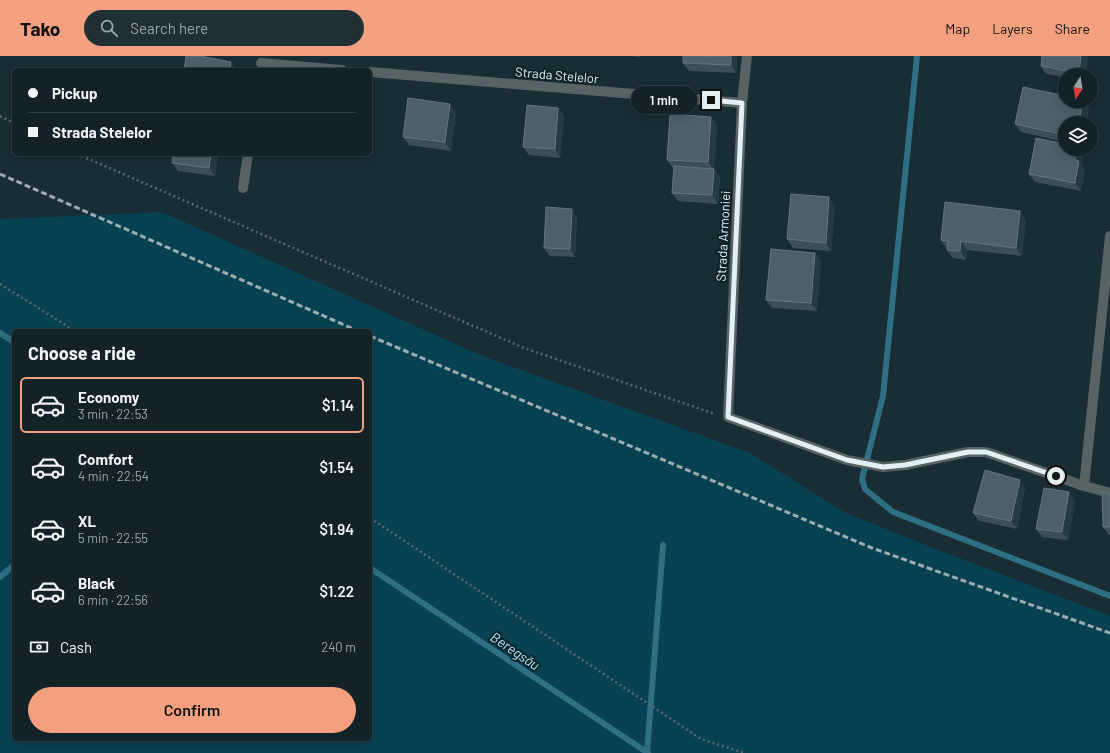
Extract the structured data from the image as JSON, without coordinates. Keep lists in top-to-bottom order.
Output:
{
  "streets": {
    "street": ["Strada Stelelor", "Strada Armoniei"]
  },
  "crossings": [
    ["Strada Stelelor", "Strada Armoniei"]
  ],
  "water": ["Beregsău"],
  "north": "bottom",
  "page": {
    "header": "Tako",
    "search": "Search here",
    "nav": ["Map", "Layers", "Share"],
    "banner": ["Pickup", "Strada Stelelor"],
    "bubble": "1 min",
    "heading": "Choose a ride",
    "list": [
      {
        "name": "Economy",
        "note": "3 min · 22:53",
        "value": "$1.14"
      },
      {
        "name": "Comfort",
        "note": "4 min · 22:54",
        "value": "$1.54"
      },
      {
        "name": "XL",
        "note": "5 min · 22:55",
        "value": "$1.94"
      },
      {
        "name": "Black",
        "note": "6 min · 22:56",
        "value": "$1.22"
      }
    ],
    "pay": ["Cash", "240 m"],
    "buttons": "Confirm"
  }
}
